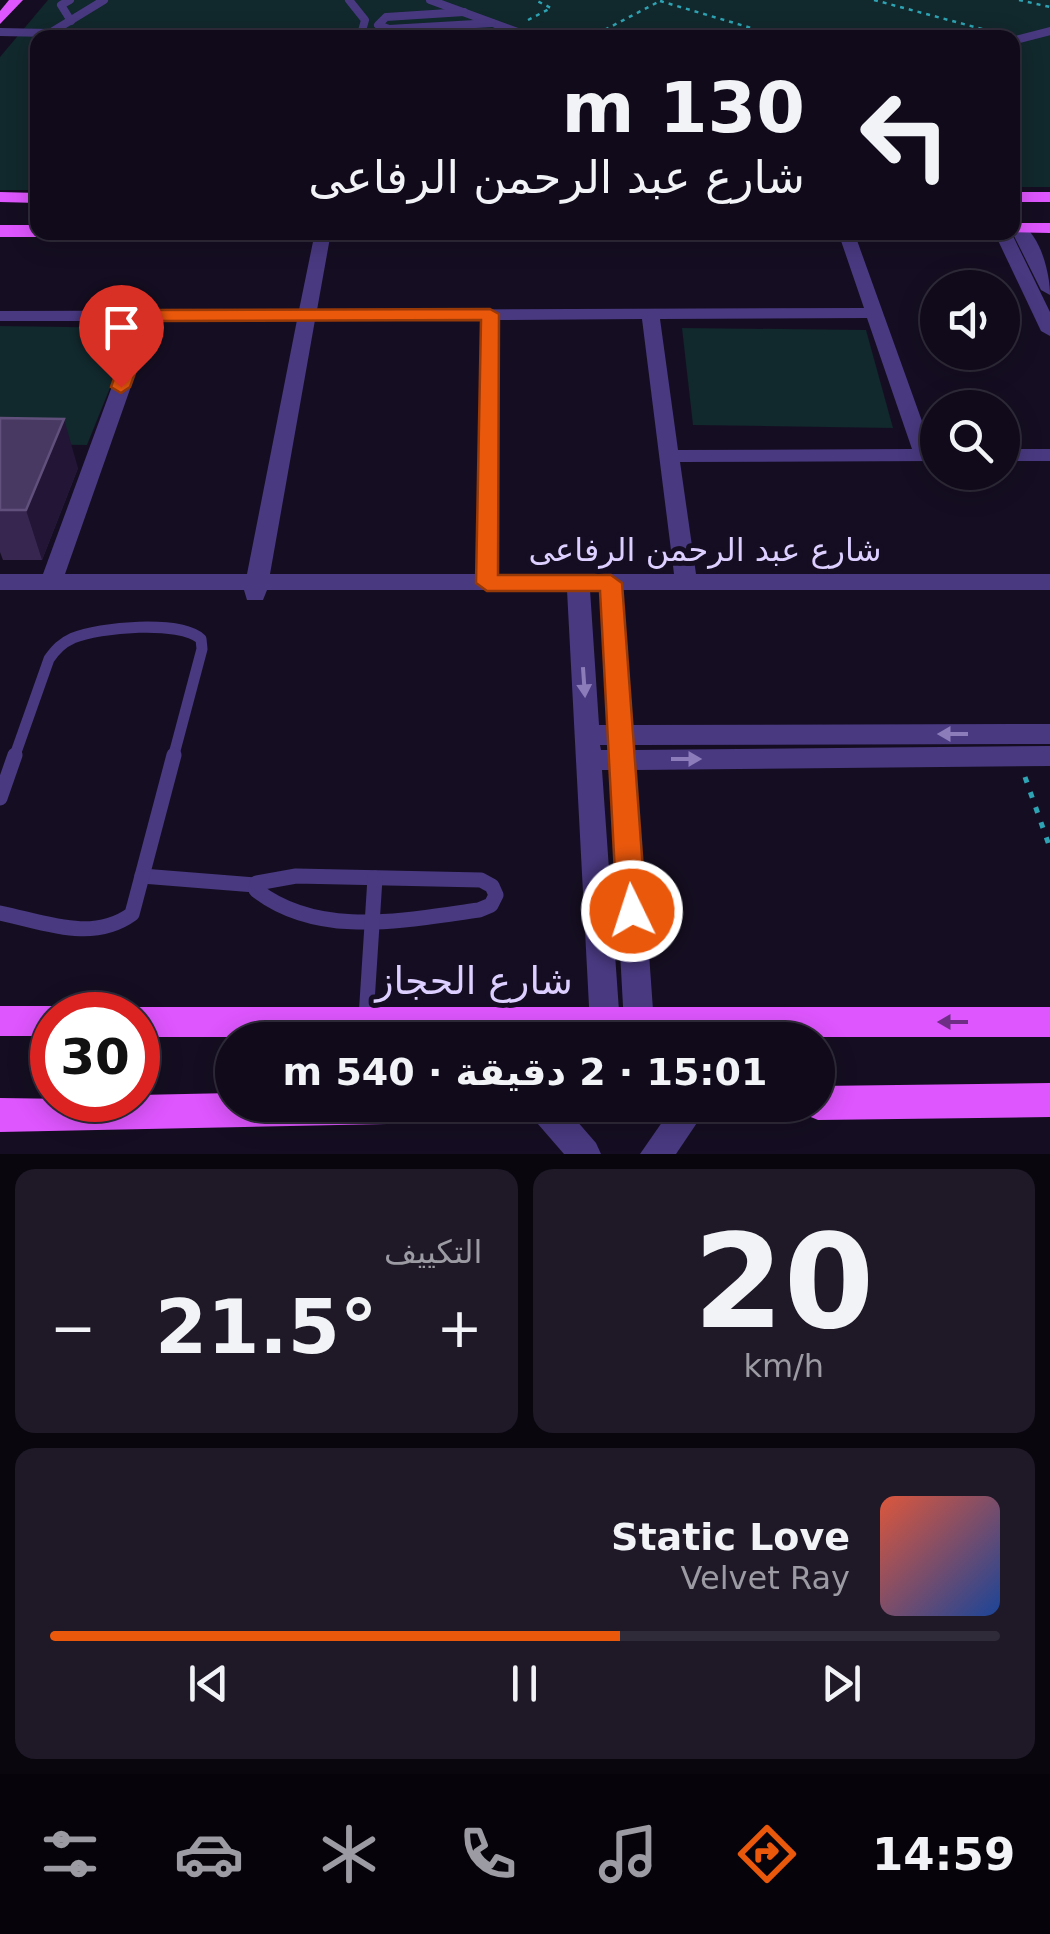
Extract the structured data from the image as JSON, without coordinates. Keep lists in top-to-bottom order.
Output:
{
  "streets": {
    "main road": ["شارع الحجاز"],
    "street": ["شارع عبد الرحمن الرفاعى"]
  },
  "page": {
    "turn": ["130 m", "شارع عبد الرحمن الرفاعى"],
    "limit": "30",
    "trip": "15:01 · 2 دقيقة · 540 m",
    "tile": [
      ["20", "km/h"],
      "التكييف"
    ],
    "heat": ["−", "21.5°", "+"],
    "song": ["Static Love", "Velvet Ray"],
    "tabs": "14:59"
  }
}
